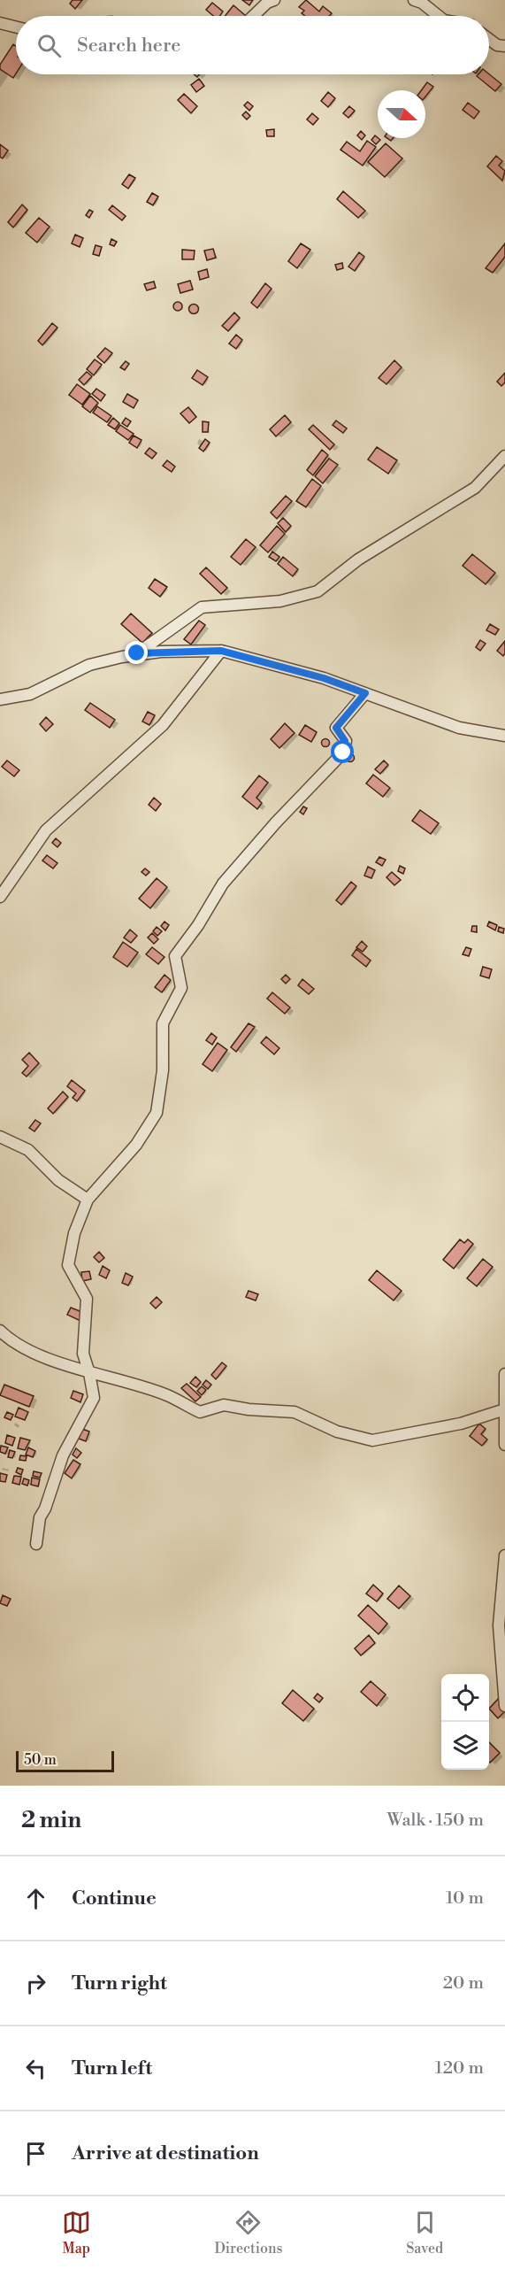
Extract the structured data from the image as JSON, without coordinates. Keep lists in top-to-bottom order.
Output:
{
  "scale_bar": "50 m",
  "north": "right",
  "page": {
    "search": "Search here",
    "scale": "50 m",
    "heading": ["2 min", "Walk · 150 m"],
    "list": [
      ["Continue", "10 m"],
      ["Turn right", "20 m"],
      ["Turn left", "120 m"],
      "Arrive at destination"
    ],
    "nav": ["Map", "Directions", "Saved"]
  }
}
